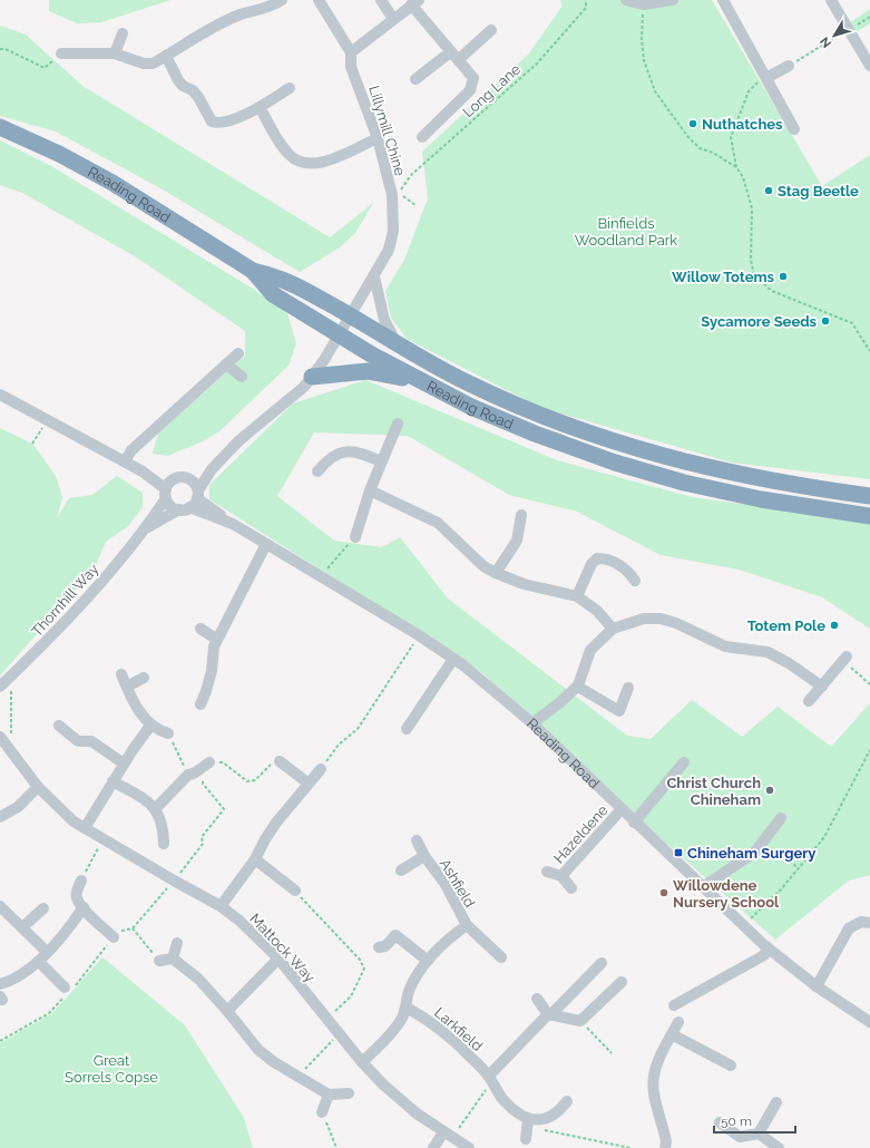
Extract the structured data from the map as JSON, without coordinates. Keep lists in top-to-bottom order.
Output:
{
  "streets": {
    "highway": ["Reading Road"],
    "street": [
      "Lillymill Chine",
      "Thornhill Way",
      "Hazeldene",
      "Ashfield",
      "Mattock Way",
      "Larkfield"
    ],
    "path": ["Long Lane"]
  },
  "crossings": [
    ["Lillymill Chine", "Reading Road"],
    ["Lillymill Chine", "Thornhill Way"],
    ["Reading Road", "Thornhill Way"],
    ["Reading Road", "Hazeldene"],
    ["Ashfield", "Mattock Way"],
    ["Ashfield", "Larkfield"]
  ],
  "parks": ["Binfields Woodland Park", "Great Sorrels Copse"],
  "places": {
    "other": [
      "Nuthatches",
      "Stag Beetle",
      "Willow Totems",
      "Sycamore Seeds",
      "Totem Pole",
      "Christ Church Chineham",
      "Willowdene Nursery School"
    ],
    "transit": ["Chineham Surgery"]
  },
  "scale_bar": "50 m",
  "north": "bottom left"
}
